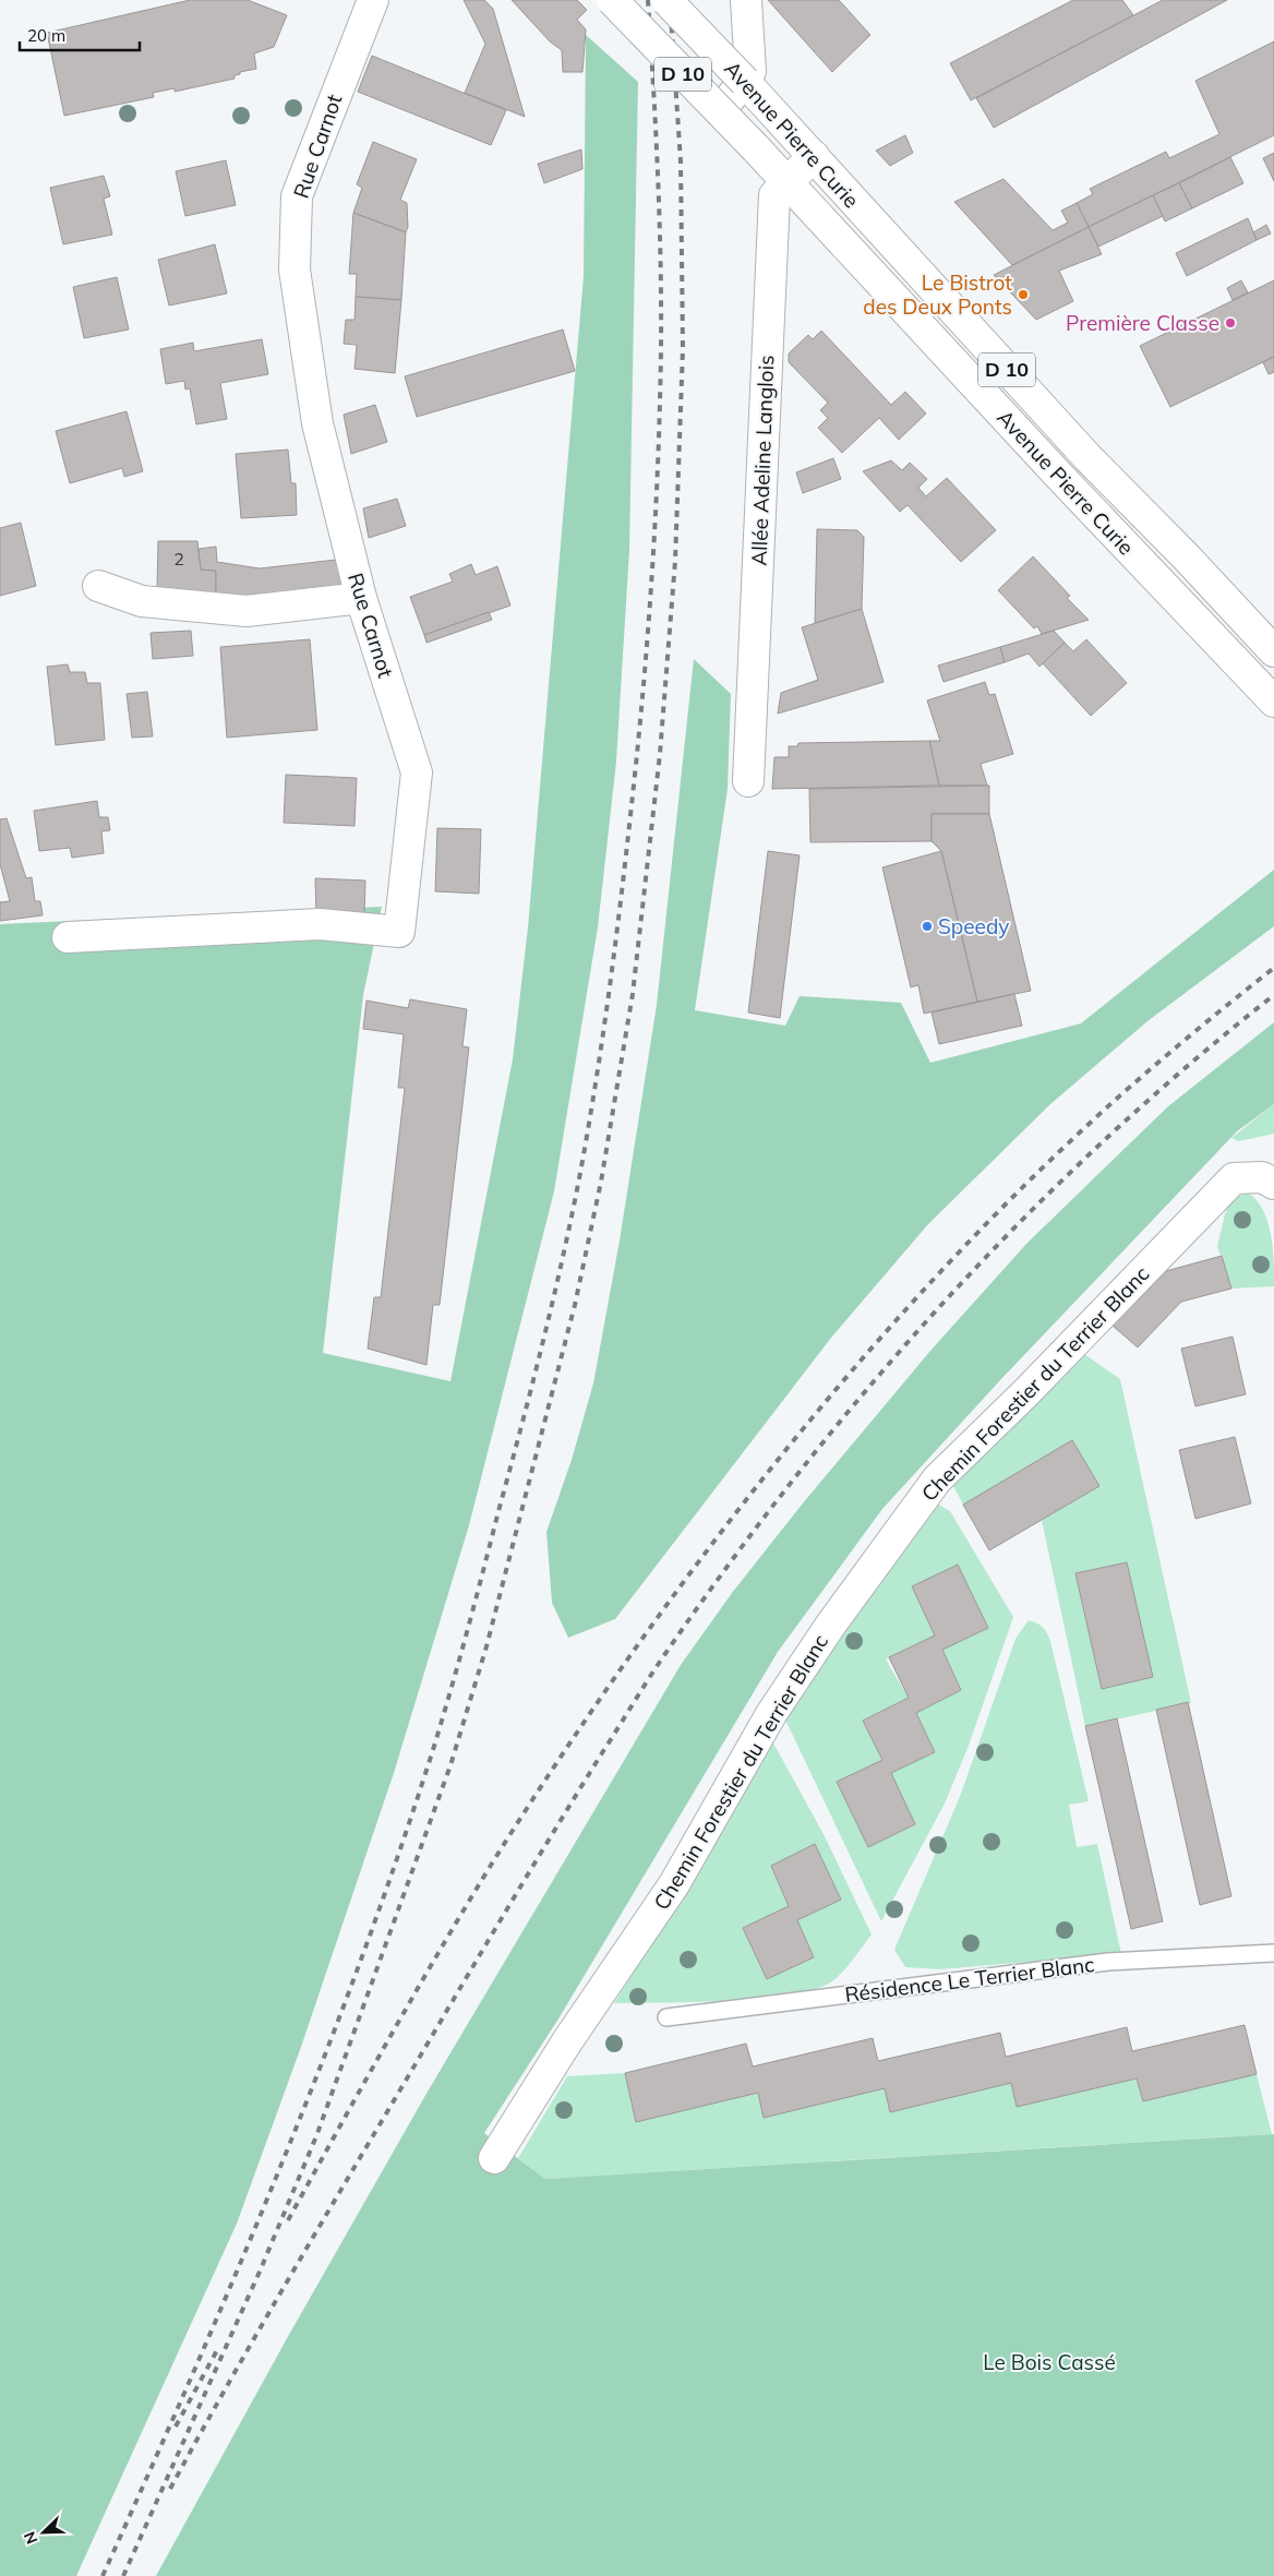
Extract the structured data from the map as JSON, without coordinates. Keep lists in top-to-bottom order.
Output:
{
  "streets": {
    "street": [
      "D 10",
      "Avenue Pierre Curie",
      "Rue Carnot",
      "Allée Adeline Langlois",
      "Chemin Forestier du Terrier Blanc"
    ],
    "lane": ["Résidence Le Terrier Blanc"]
  },
  "crossings": [
    ["Avenue Pierre Curie", "Allée Adeline Langlois"]
  ],
  "parks": ["Le Bois Cassé"],
  "places": ["Le Bistrot des Deux Ponts", "Première Classe", "Speedy"],
  "house_numbers": ["2"],
  "scale_bar": "20 m",
  "north": "bottom left"
}
